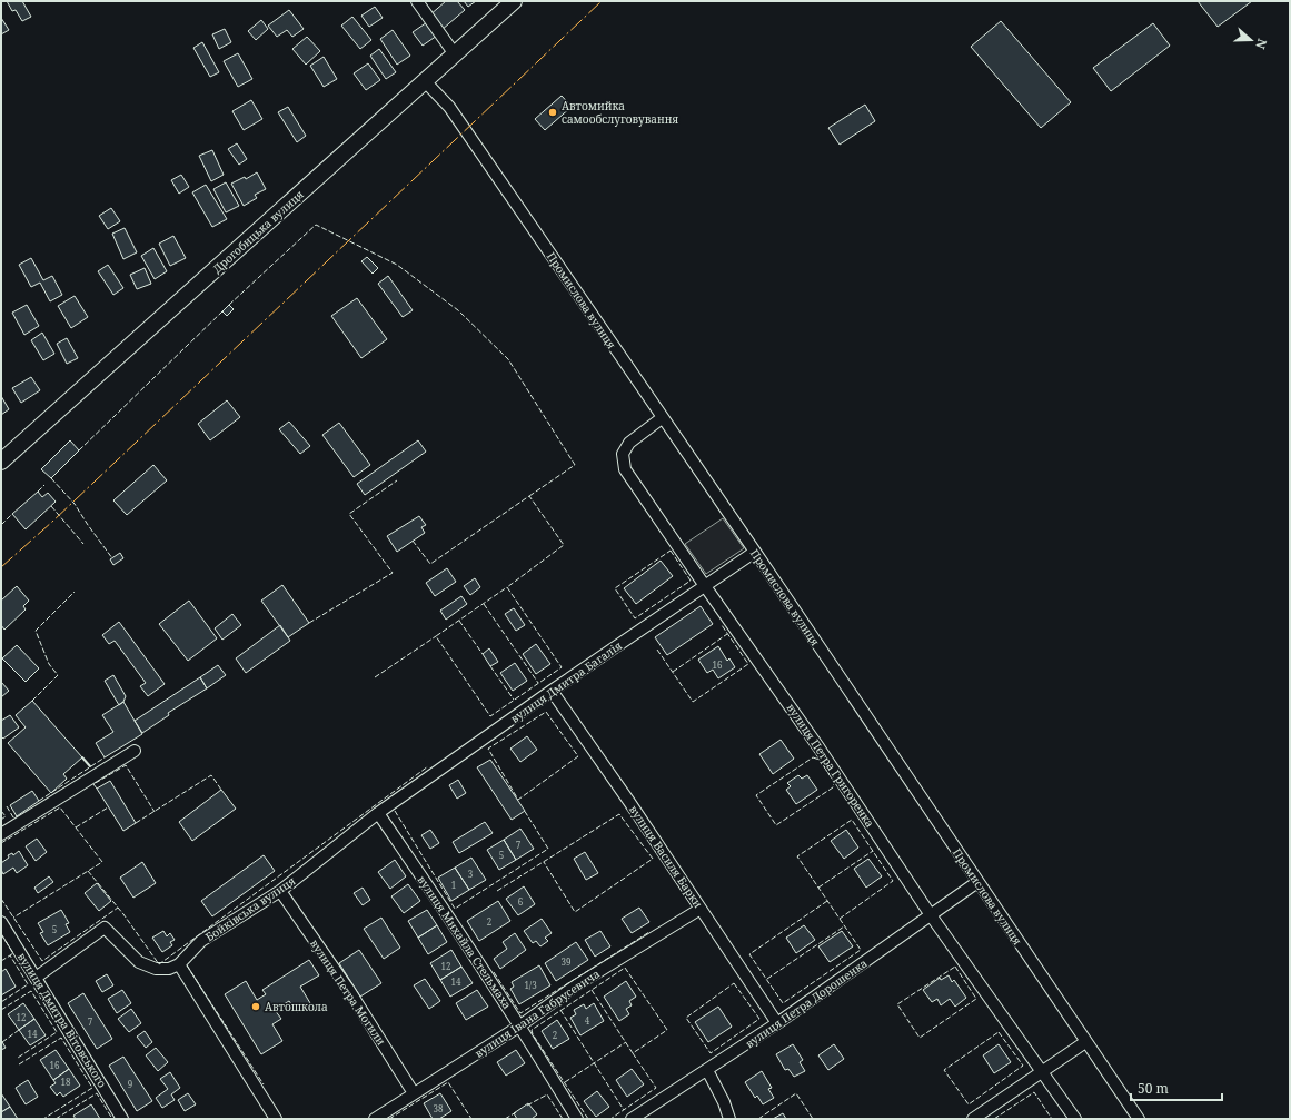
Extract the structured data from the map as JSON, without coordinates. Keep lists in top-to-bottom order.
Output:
{
  "streets": {
    "main road": ["Дрогобицька вулиця"],
    "street": [
      "Промислова вулиця",
      "вулиця Дмитра Багалія",
      "вулиця Петра Григоренка",
      "вулиця Василя Барки",
      "Бойківська вулиця",
      "вулиця Михайла Стельмаха",
      "вулиця Петра Могили",
      "вулиця Петра Дорошенка",
      "вулиця Івана Габрусевича",
      "вулиця Дмитра Вітовського"
    ]
  },
  "crossings": [
    ["Дрогобицька вулиця", "Промислова вулиця"],
    ["Промислова вулиця", "вулиця Дмитра Багалія"],
    ["Промислова вулиця", "вулиця Петра Григоренка"],
    ["Промислова вулиця", "вулиця Петра Дорошенка"],
    ["вулиця Дмитра Багалія", "вулиця Петра Григоренка"],
    ["вулиця Дмитра Багалія", "вулиця Василя Барки"],
    ["вулиця Дмитра Багалія", "Бойківська вулиця"],
    ["вулиця Дмитра Багалія", "вулиця Михайла Стельмаха"],
    ["вулиця Петра Григоренка", "вулиця Петра Дорошенка"],
    ["вулиця Василя Барки", "вулиця Петра Дорошенка"],
    ["вулиця Василя Барки", "вулиця Івана Габрусевича"],
    ["Бойківська вулиця", "вулиця Михайла Стельмаха"],
    ["Бойківська вулиця", "вулиця Петра Могили"],
    ["вулиця Михайла Стельмаха", "вулиця Івана Габрусевича"],
    ["вулиця Петра Могили", "вулиця Івана Габрусевича"]
  ],
  "places": ["Автомийка самообслуговування", "Автошкола"],
  "house_numbers": [
    "16",
    "7",
    "5",
    "3",
    "1",
    "6",
    "2",
    "5",
    "39",
    "12",
    "14",
    "1/3",
    "12",
    "4",
    "7",
    "14",
    "2",
    "16",
    "18",
    "9",
    "38"
  ],
  "scale_bar": "50 m",
  "north": "right"
}
